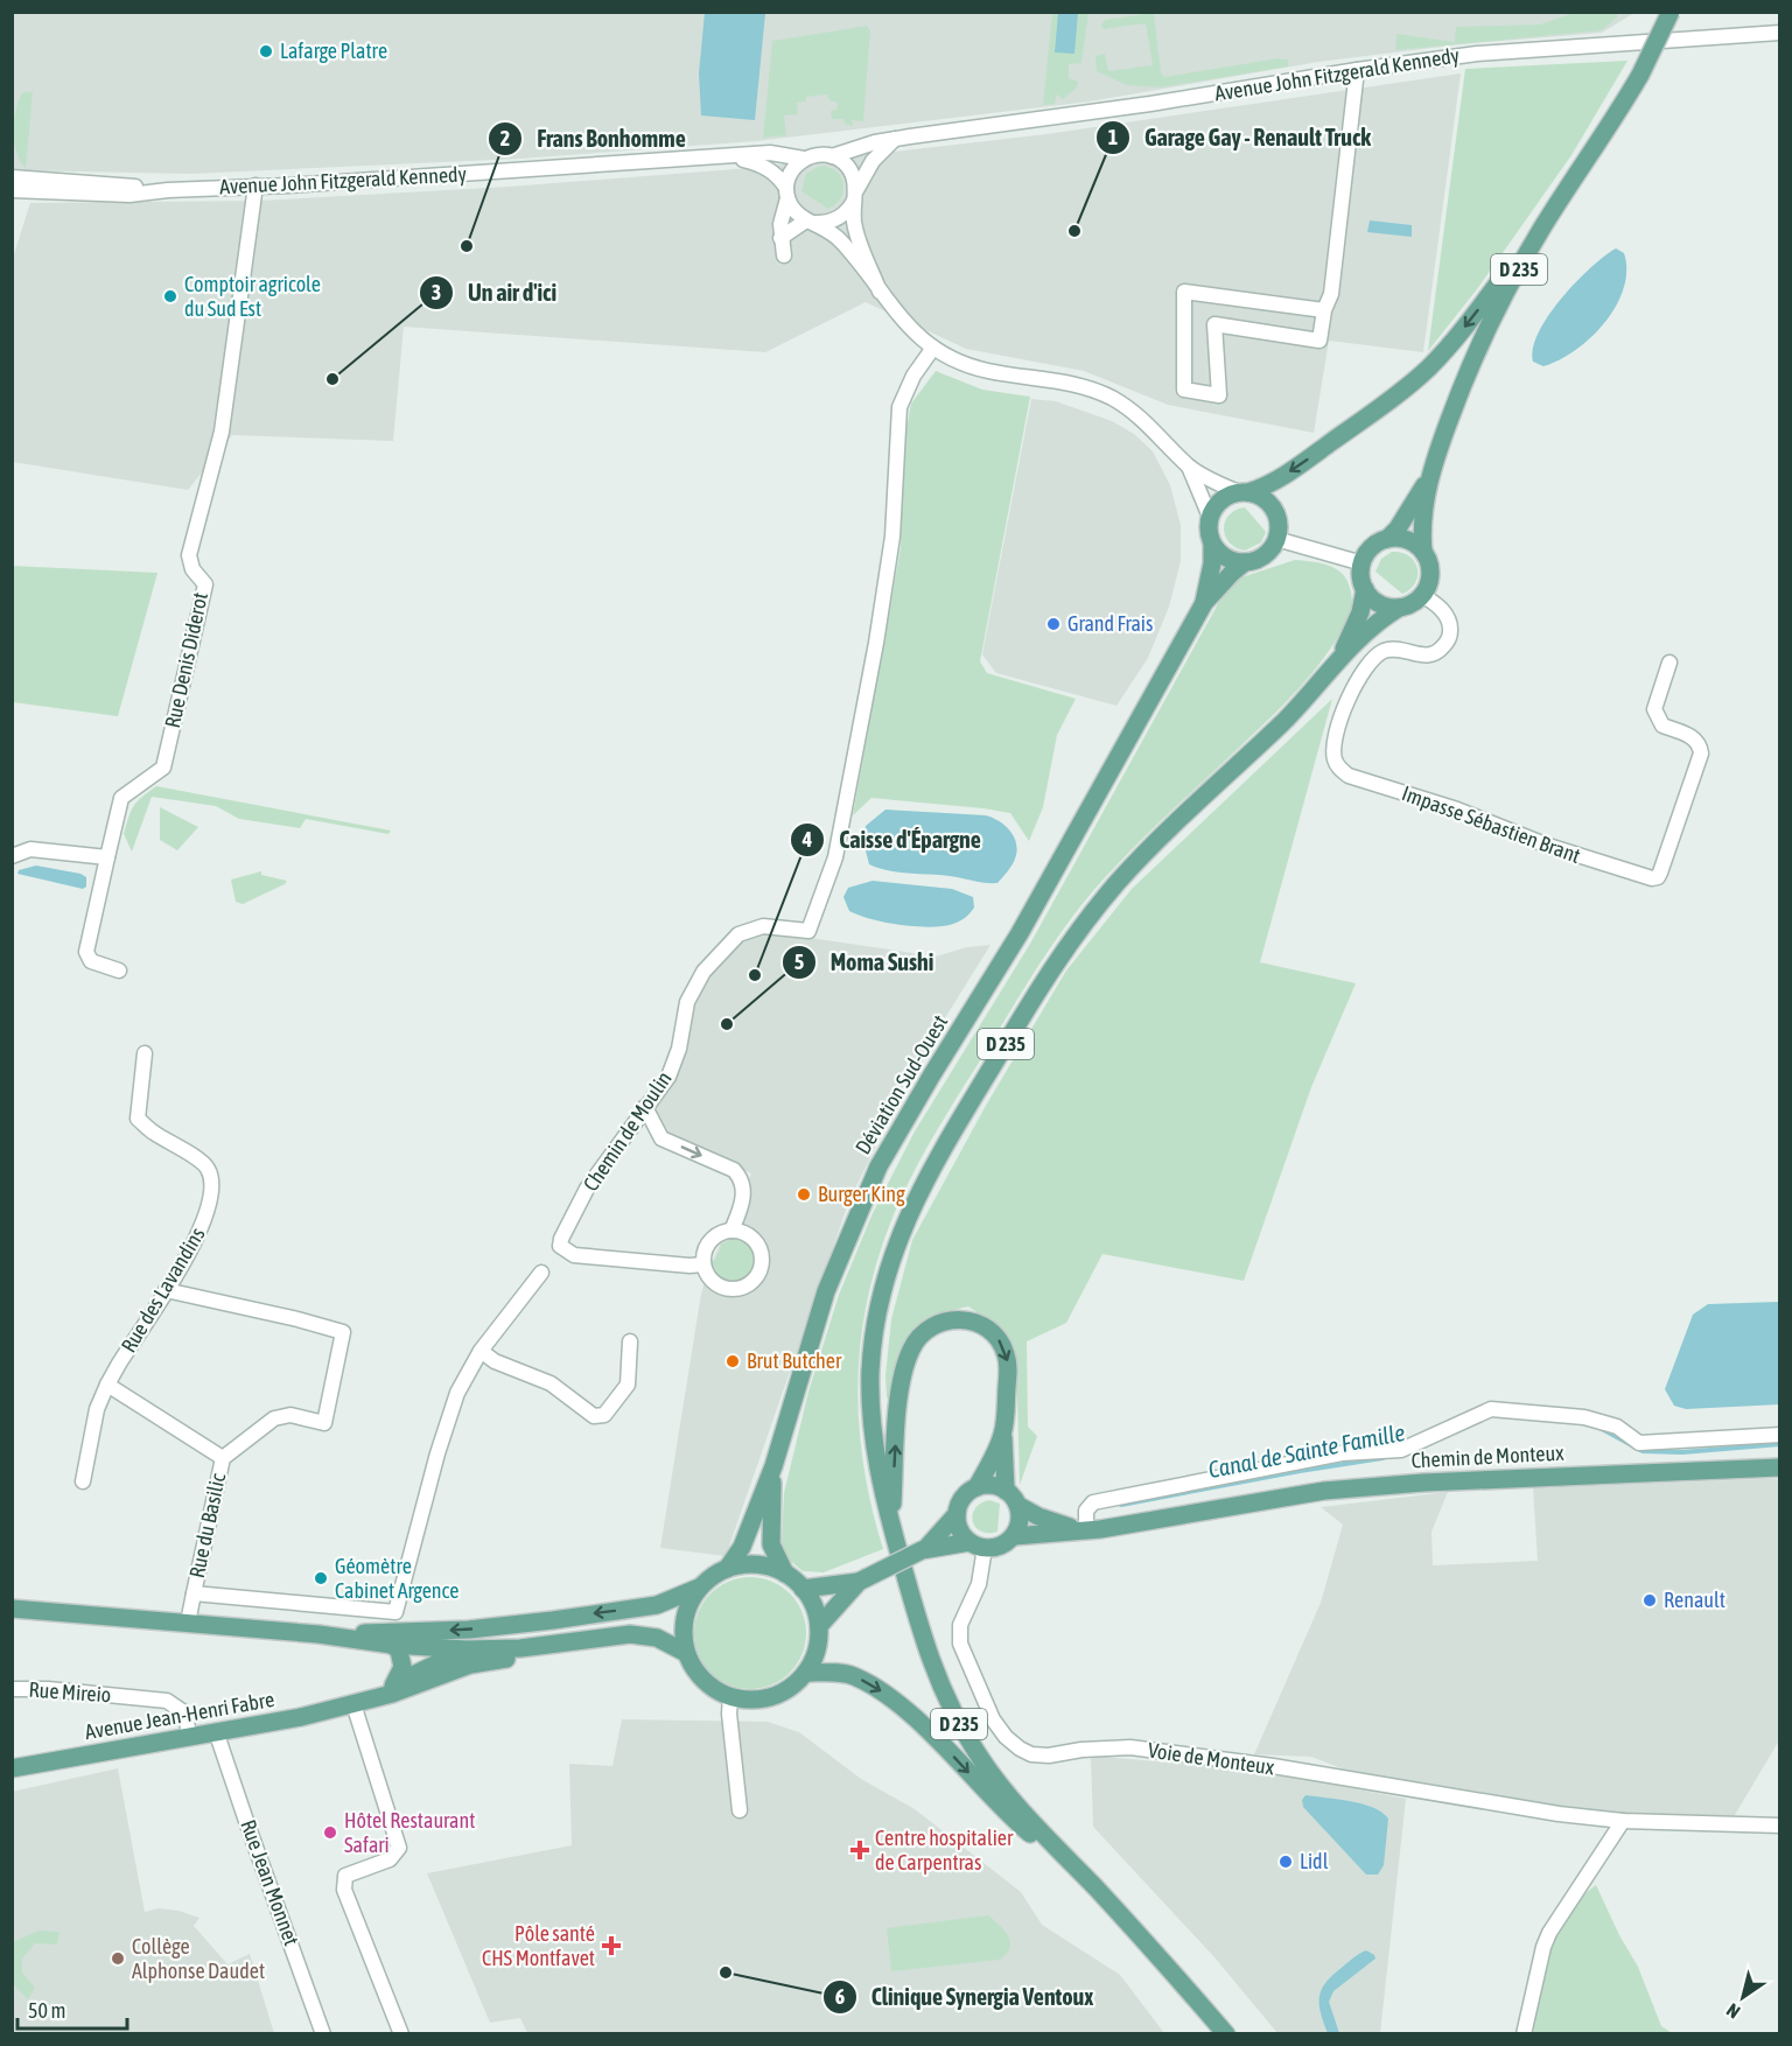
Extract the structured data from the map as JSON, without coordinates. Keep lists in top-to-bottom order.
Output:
{
  "streets": {
    "main road": [
      "D 235",
      "Déviation Sud-Ouest",
      "Chemin de Monteux",
      "Avenue Jean-Henri Fabre"
    ],
    "street": [
      "Avenue John Fitzgerald Kennedy",
      "Rue Denis Diderot",
      "Impasse Sébastien Brant",
      "Chemin de Moulin",
      "Rue des Lavandins",
      "Rue du Basilic",
      "Rue Mireio",
      "Voie de Monteux",
      "Rue Jean Monnet"
    ]
  },
  "crossings": [
    ["Avenue John Fitzgerald Kennedy", "Rue Denis Diderot"],
    ["D 235", "Impasse Sébastien Brant"],
    ["Rue des Lavandins", "Rue du Basilic"],
    ["Chemin de Monteux", "Voie de Monteux"],
    ["Rue Mireio", "Avenue Jean-Henri Fabre"],
    ["Avenue Jean-Henri Fabre", "Rue Jean Monnet"]
  ],
  "water": ["Canal de Sainte Famille"],
  "places": {
    "other": [
      "Lafarge Platre",
      "Garage Gay - Renault Truck",
      "Frans Bonhomme",
      "Comptoir agricole du Sud Est",
      "Un air d'ici",
      "Grand Frais",
      "Caisse d'Épargne",
      "Moma Sushi",
      "Burger King",
      "Brut Butcher",
      "Géomètre Cabinet Argence",
      "Renault",
      "Hôtel Restaurant Safari",
      "Lidl",
      "Collège Alphonse Daudet",
      "Clinique Synergia Ventoux"
    ],
    "health": ["Centre hospitalier de Carpentras", "Pôle santé CHS Montfavet"]
  },
  "scale_bar": "50 m",
  "north": "bottom left"
}
